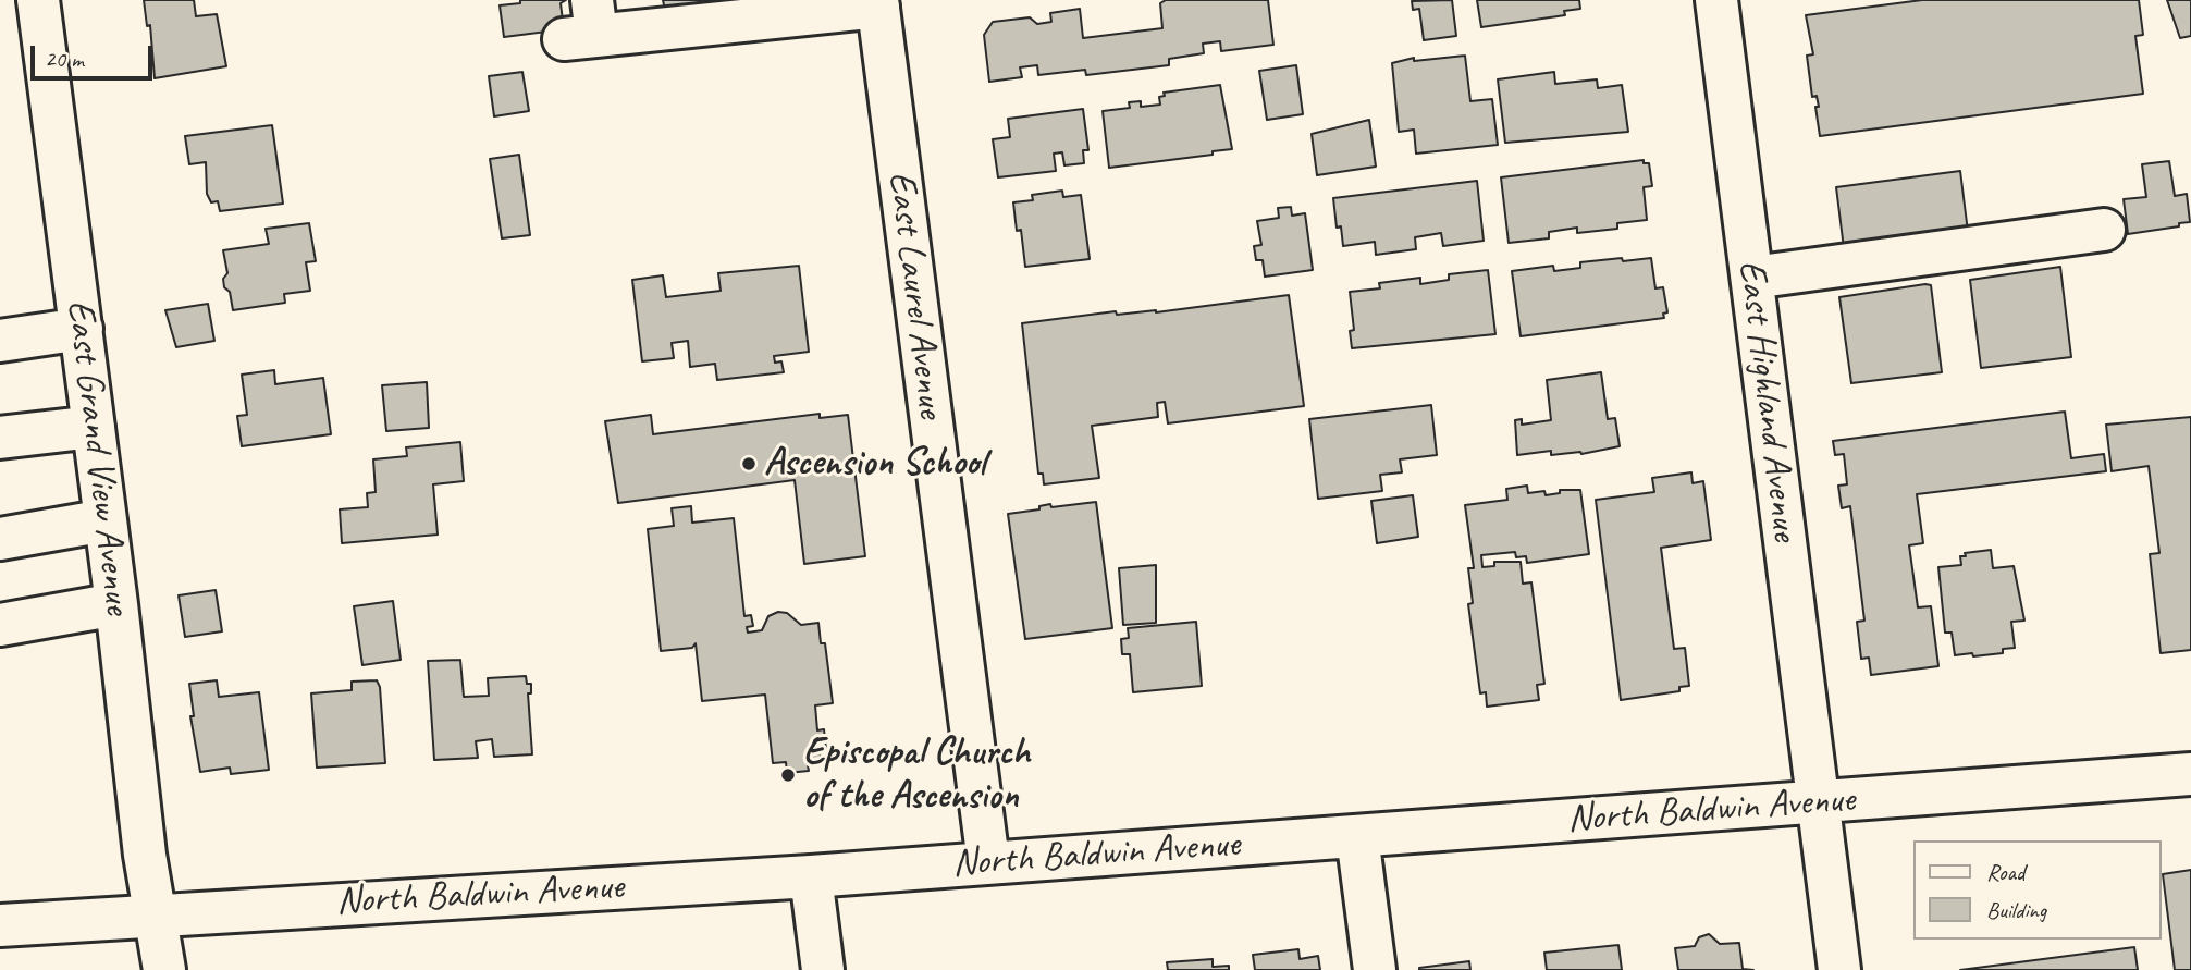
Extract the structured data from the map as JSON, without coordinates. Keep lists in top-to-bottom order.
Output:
{
  "streets": {
    "street": [
      "East Laurel Avenue",
      "East Highland Avenue",
      "East Grand View Avenue",
      "North Baldwin Avenue"
    ]
  },
  "crossings": [
    ["East Laurel Avenue", "North Baldwin Avenue"],
    ["East Highland Avenue", "North Baldwin Avenue"],
    ["East Grand View Avenue", "North Baldwin Avenue"]
  ],
  "places": ["Ascension School", "Episcopal Church of the Ascension"],
  "legend": ["Road", "Building"],
  "scale_bar": "20 m"
}
